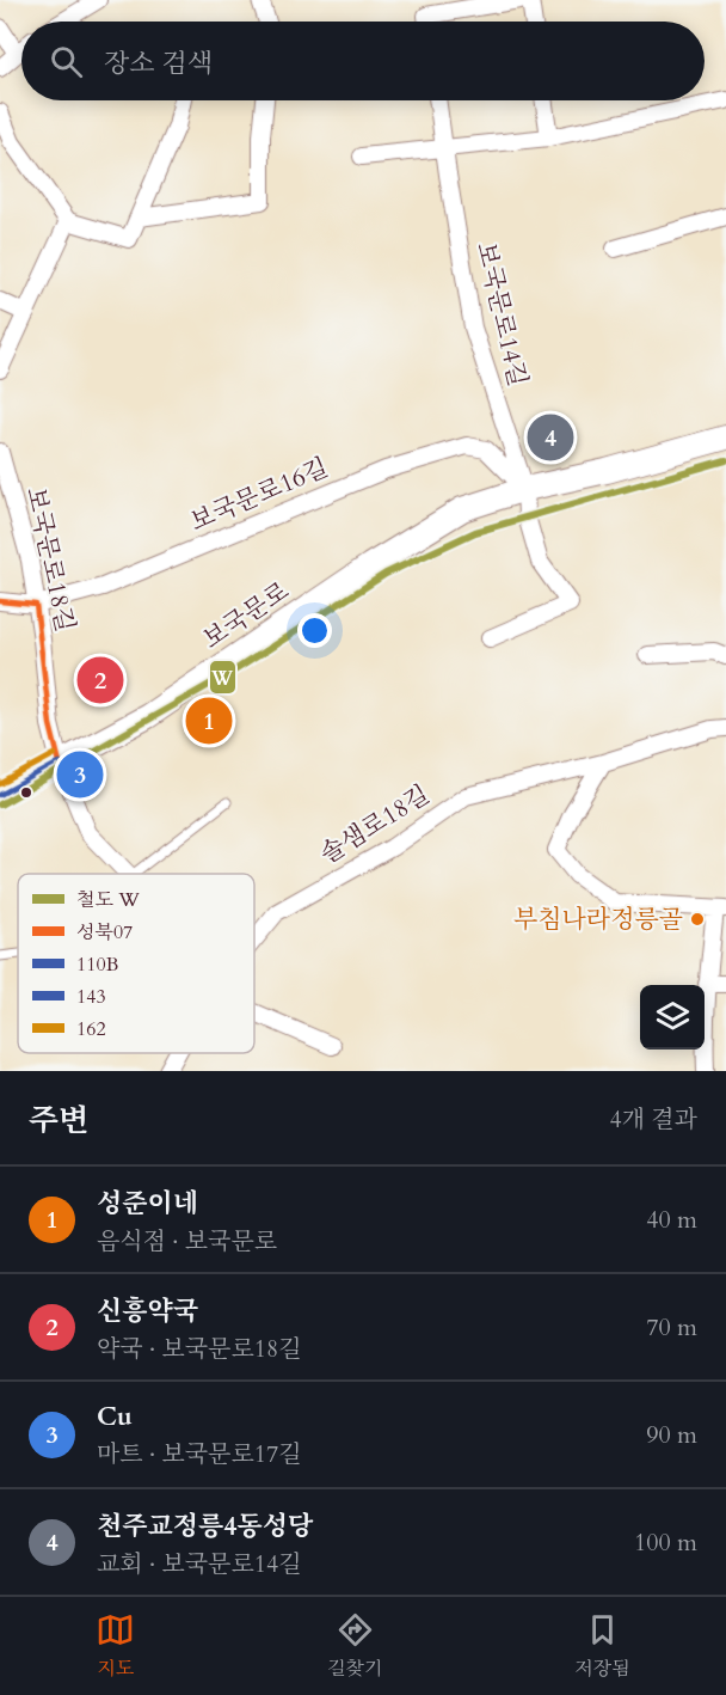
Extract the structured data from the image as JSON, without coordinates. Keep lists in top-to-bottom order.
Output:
{
  "streets": {
    "main road": ["보국문로"],
    "street": [
      "보국문로14길",
      "보국문로16길",
      "보국문로18길",
      "솔샘로18길"
    ]
  },
  "crossings": [
    ["보국문로14길", "보국문로16길"],
    ["보국문로14길", "보국문로"],
    ["보국문로16길", "보국문로18길"],
    ["보국문로16길", "보국문로"],
    ["보국문로18길", "보국문로"]
  ],
  "places": ["부침나라정릉골"],
  "lines": [
    "rail line W",
    "transit line 성북07",
    "transit line 162",
    "transit line 110B",
    "transit line 143"
  ],
  "legend": [
    "철도 W",
    "성북07",
    "110B",
    "143",
    "162"
  ],
  "page": {
    "search": "장소 검색",
    "pins": [
      "4",
      "2",
      "1",
      "3"
    ],
    "heading": ["주변", "4개 결과"],
    "list": [
      {
        "mark": "1",
        "name": "성준이네",
        "note": "음식점 · 보국문로",
        "value": "40 m"
      },
      {
        "mark": "2",
        "name": "신흥약국",
        "note": "약국 · 보국문로18길",
        "value": "70 m"
      },
      {
        "mark": "3",
        "name": "Cu",
        "note": "마트 · 보국문로17길",
        "value": "90 m"
      },
      {
        "mark": "4",
        "name": "천주교정릉4동성당",
        "note": "교회 · 보국문로14길",
        "value": "100 m"
      }
    ],
    "nav": ["지도", "길찾기", "저장됨"]
  }
}
